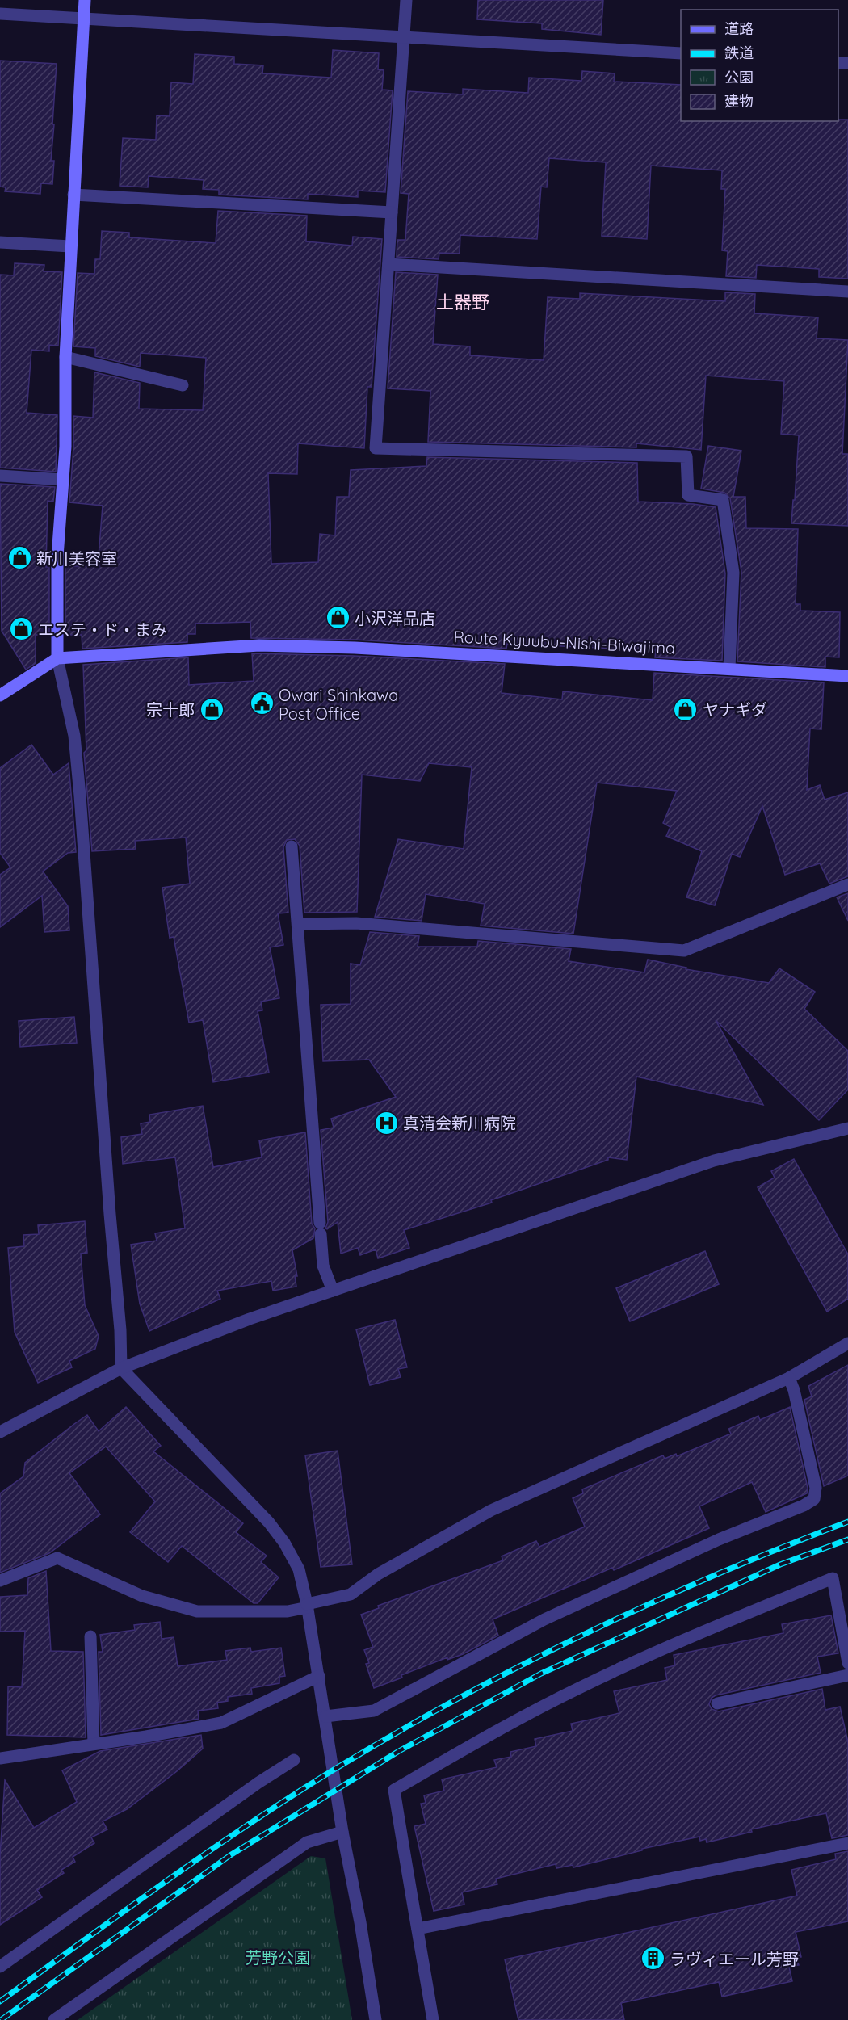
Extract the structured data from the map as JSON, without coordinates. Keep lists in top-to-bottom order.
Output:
{
  "streets": {
    "main road": ["Route Kyuubu-Nishi-Biwajima"]
  },
  "districts": ["土器野"],
  "parks": ["芳野公園"],
  "places": {
    "shop": [
      "新川美容室",
      "小沢洋品店",
      "エステ・ド・まみ",
      "宗十郎",
      "ヤナギダ"
    ],
    "public building": ["Owari Shinkawa Post Office"],
    "hospital": ["真清会新川病院"],
    "building": ["ラヴィエール芳野"]
  },
  "legend": [
    "道路",
    "鉄道",
    "公園",
    "建物"
  ]
}
